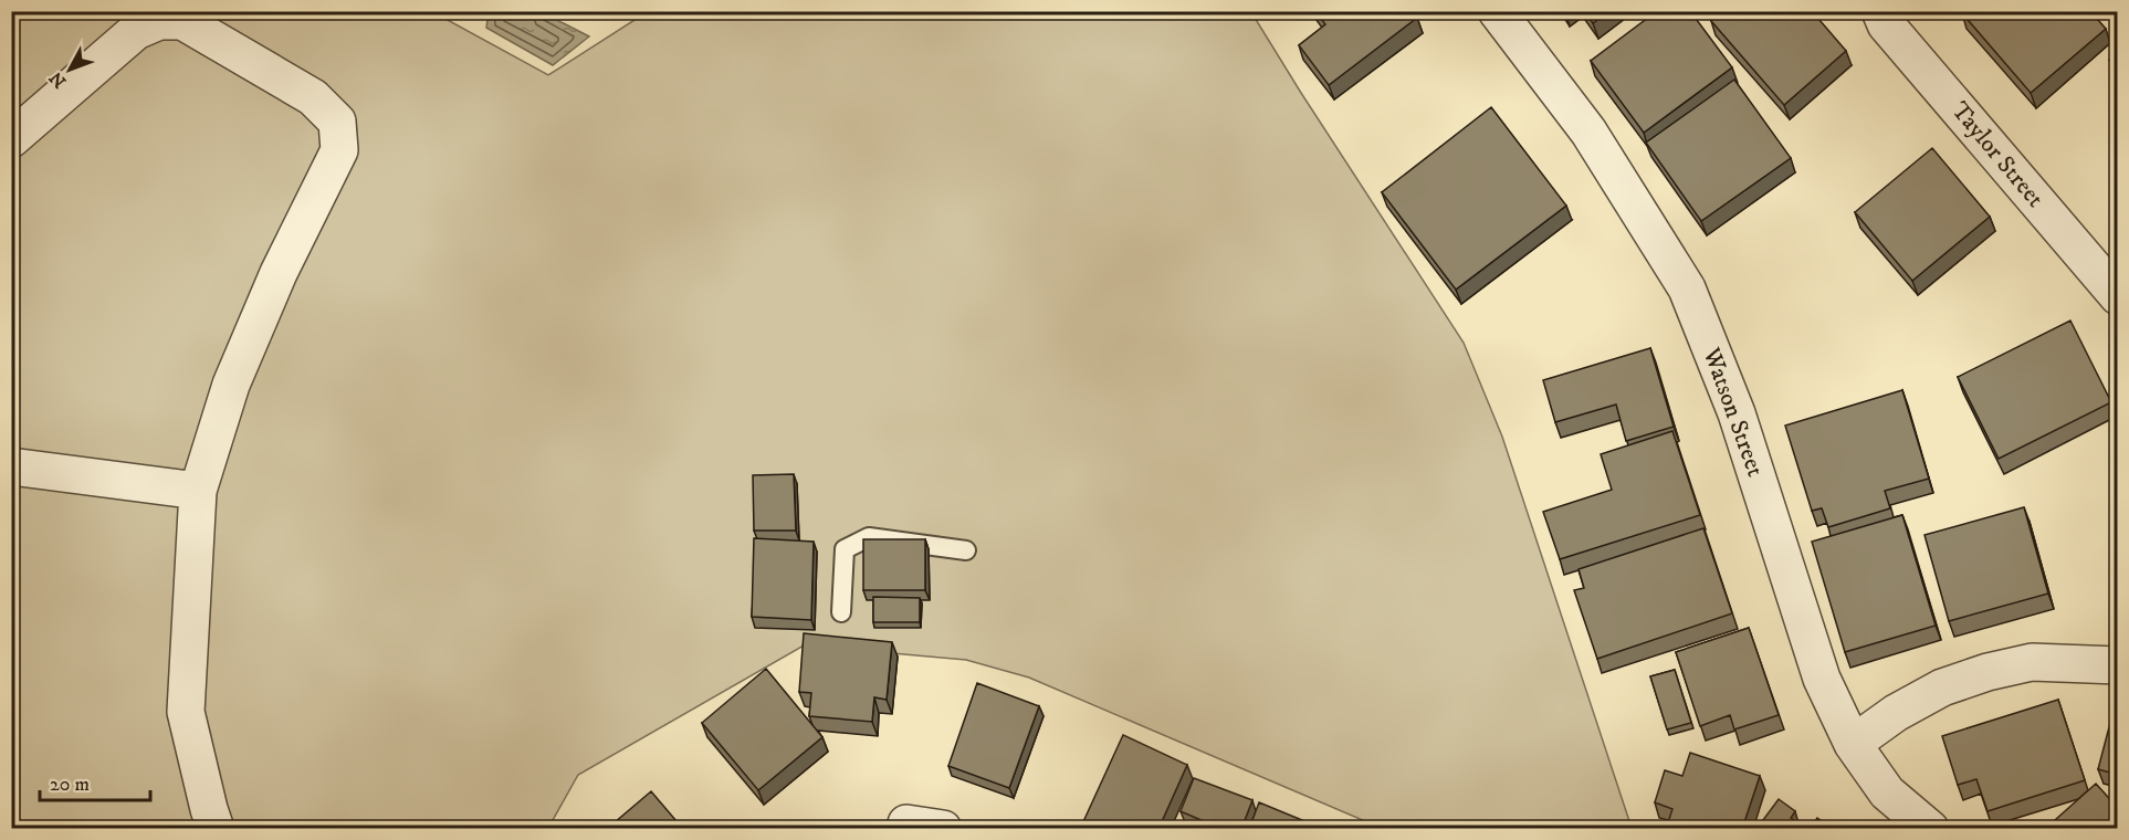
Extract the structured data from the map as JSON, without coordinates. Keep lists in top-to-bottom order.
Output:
{
  "streets": {
    "street": ["Taylor Street", "Watson Street"]
  },
  "scale_bar": "20 m",
  "north": "bottom left"
}
